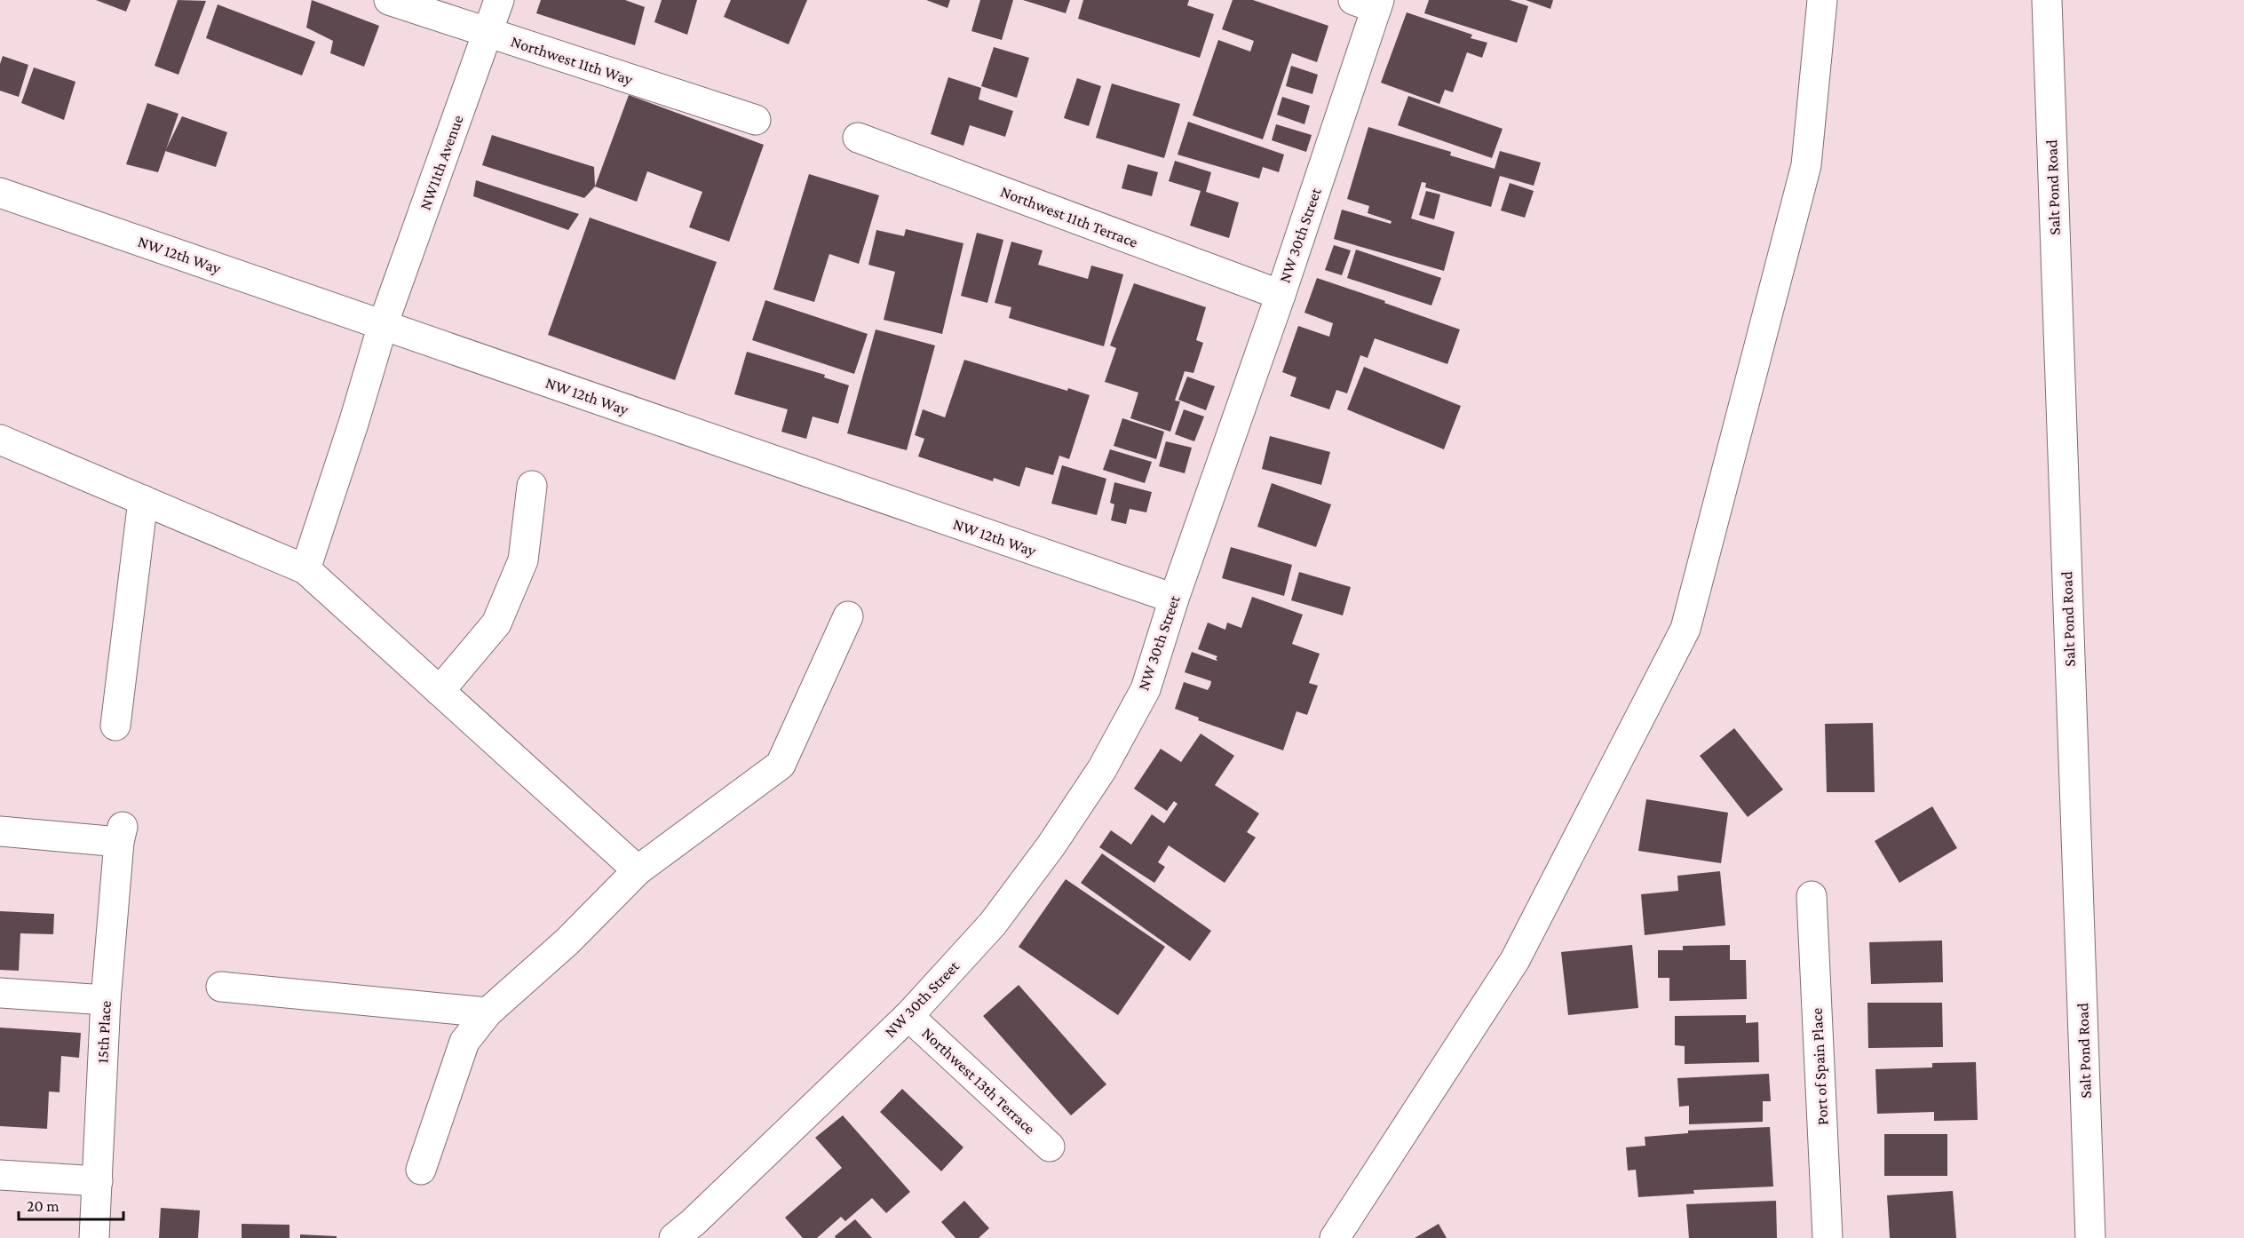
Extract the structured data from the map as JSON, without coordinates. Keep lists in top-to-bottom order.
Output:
{
  "streets": {
    "street": [
      "Northwest 11th Way",
      "NW11th Avenue",
      "Salt Pond Road",
      "Northwest 11th Terrace",
      "NW 30th Street",
      "NW 12th Way",
      "15th Place",
      "Port of Spain Place",
      "Northwest 13th Terrace"
    ]
  },
  "crossings": [
    ["Northwest 11th Way", "NW11th Avenue"],
    ["NW11th Avenue", "NW 12th Way"],
    ["Northwest 11th Terrace", "NW 30th Street"],
    ["NW 30th Street", "NW 12th Way"],
    ["NW 30th Street", "Northwest 13th Terrace"]
  ],
  "scale_bar": "20 m"
}
